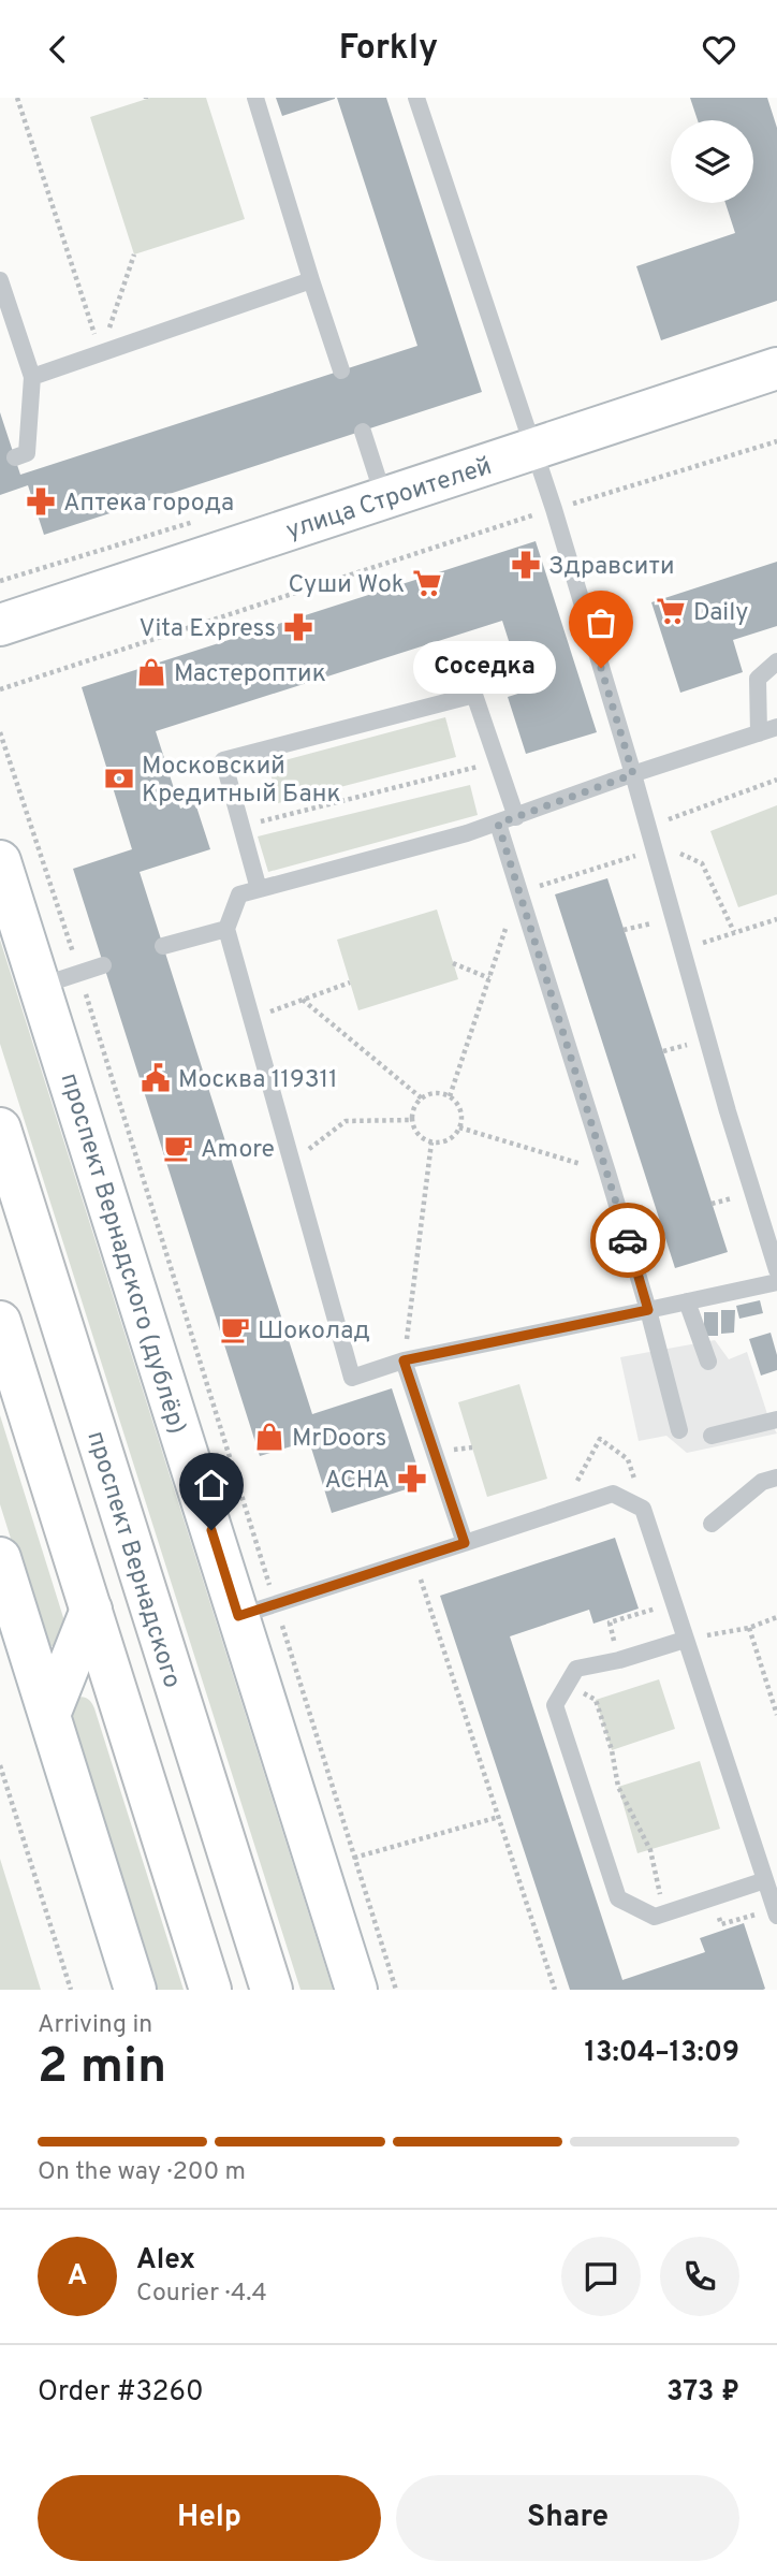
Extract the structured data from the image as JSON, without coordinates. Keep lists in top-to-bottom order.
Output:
{
  "streets": {
    "street": ["улица Строителей", "проспект Вернадского (дублёр)", "проспект Вернадского"]
  },
  "places": {
    "pharmacy": [
      "Аптека города",
      "Здравсити",
      "Vita Express",
      "ACHA"
    ],
    "supermarket": ["Суши Wok", "Daily"],
    "other": ["Соседка"],
    "shop": ["Мастероптик", "MrDoors"],
    "bank": ["Московский Кредитный Банк"],
    "public building": ["Москва 119311"],
    "cafe": ["Amore", "Шоколад"]
  },
  "page": {
    "header": "Forkly",
    "bubble": "Соседка",
    "heading": ["2 min", "Arriving in", "13:04–13:09"],
    "panel": [
      "Alex",
      "Courier · 4.4",
      "Order #3260",
      "373 ₽"
    ],
    "bar": "On the way · 200 m",
    "round": "A",
    "buttons": ["Help", "Share"]
  }
}
